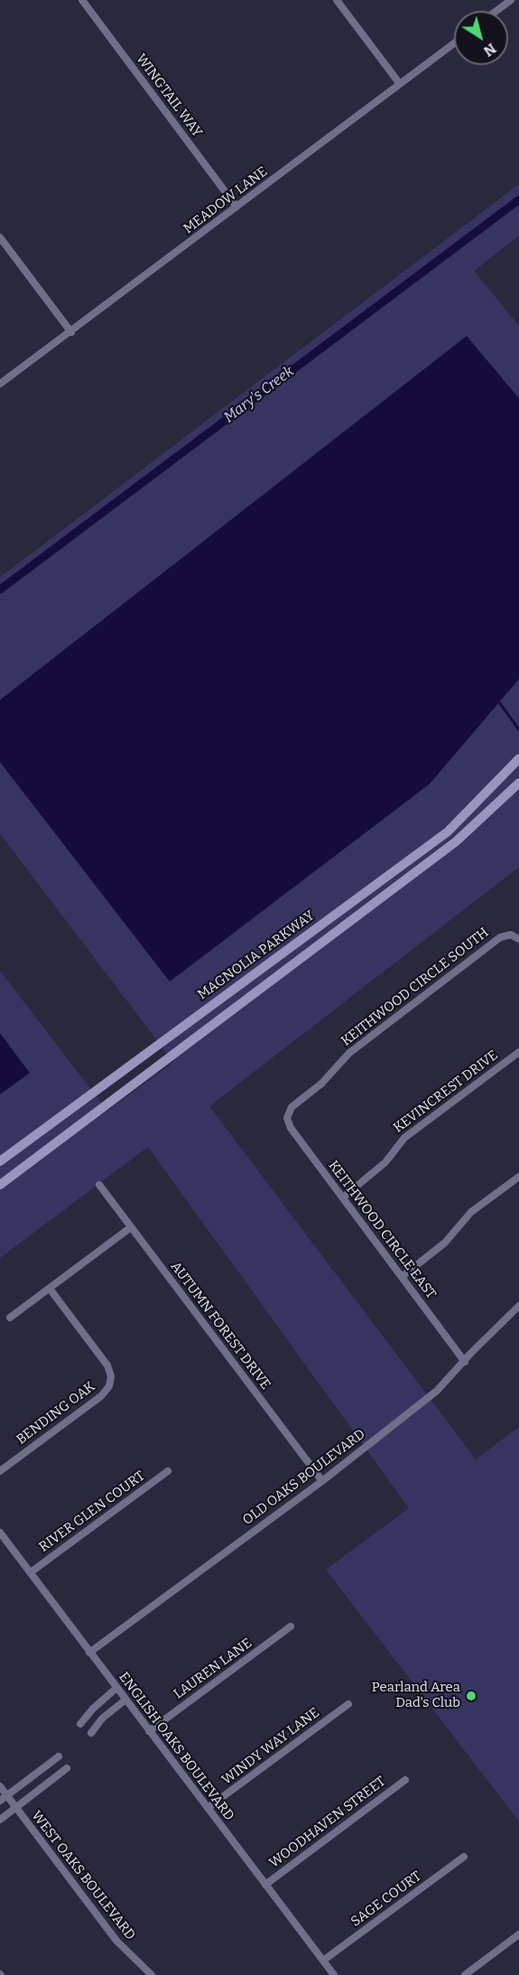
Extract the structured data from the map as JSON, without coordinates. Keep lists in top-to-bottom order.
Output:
{
  "streets": {
    "street": [
      "WINGTAIL WAY",
      "MEADOW LANE",
      "MAGNOLIA PARKWAY",
      "KEITHWOOD CIRCLE SOUTH",
      "KEVINCREST DRIVE",
      "KEITHWOOD CIRCLE EAST",
      "AUTUMN FOREST DRIVE",
      "BENDING OAK",
      "OLD OAKS BOULEVARD",
      "RIVER GLEN COURT",
      "LAUREN LANE",
      "ENGLISH OAKS BOULEVARD",
      "WINDY WAY LANE",
      "WOODHAVEN STREET",
      "WEST OAKS BOULEVARD",
      "SAGE COURT"
    ]
  },
  "crossings": [
    ["WINGTAIL WAY", "MEADOW LANE"],
    ["KEITHWOOD CIRCLE SOUTH", "KEITHWOOD CIRCLE EAST"],
    ["KEVINCREST DRIVE", "KEITHWOOD CIRCLE EAST"],
    ["KEITHWOOD CIRCLE EAST", "OLD OAKS BOULEVARD"],
    ["AUTUMN FOREST DRIVE", "OLD OAKS BOULEVARD"],
    ["OLD OAKS BOULEVARD", "ENGLISH OAKS BOULEVARD"],
    ["RIVER GLEN COURT", "ENGLISH OAKS BOULEVARD"],
    ["LAUREN LANE", "ENGLISH OAKS BOULEVARD"],
    ["ENGLISH OAKS BOULEVARD", "WINDY WAY LANE"],
    ["ENGLISH OAKS BOULEVARD", "WOODHAVEN STREET"],
    ["ENGLISH OAKS BOULEVARD", "SAGE COURT"]
  ],
  "water": ["Mary's Creek"],
  "places": ["Pearland Area Dad's Club"],
  "north": "bottom right"
}
